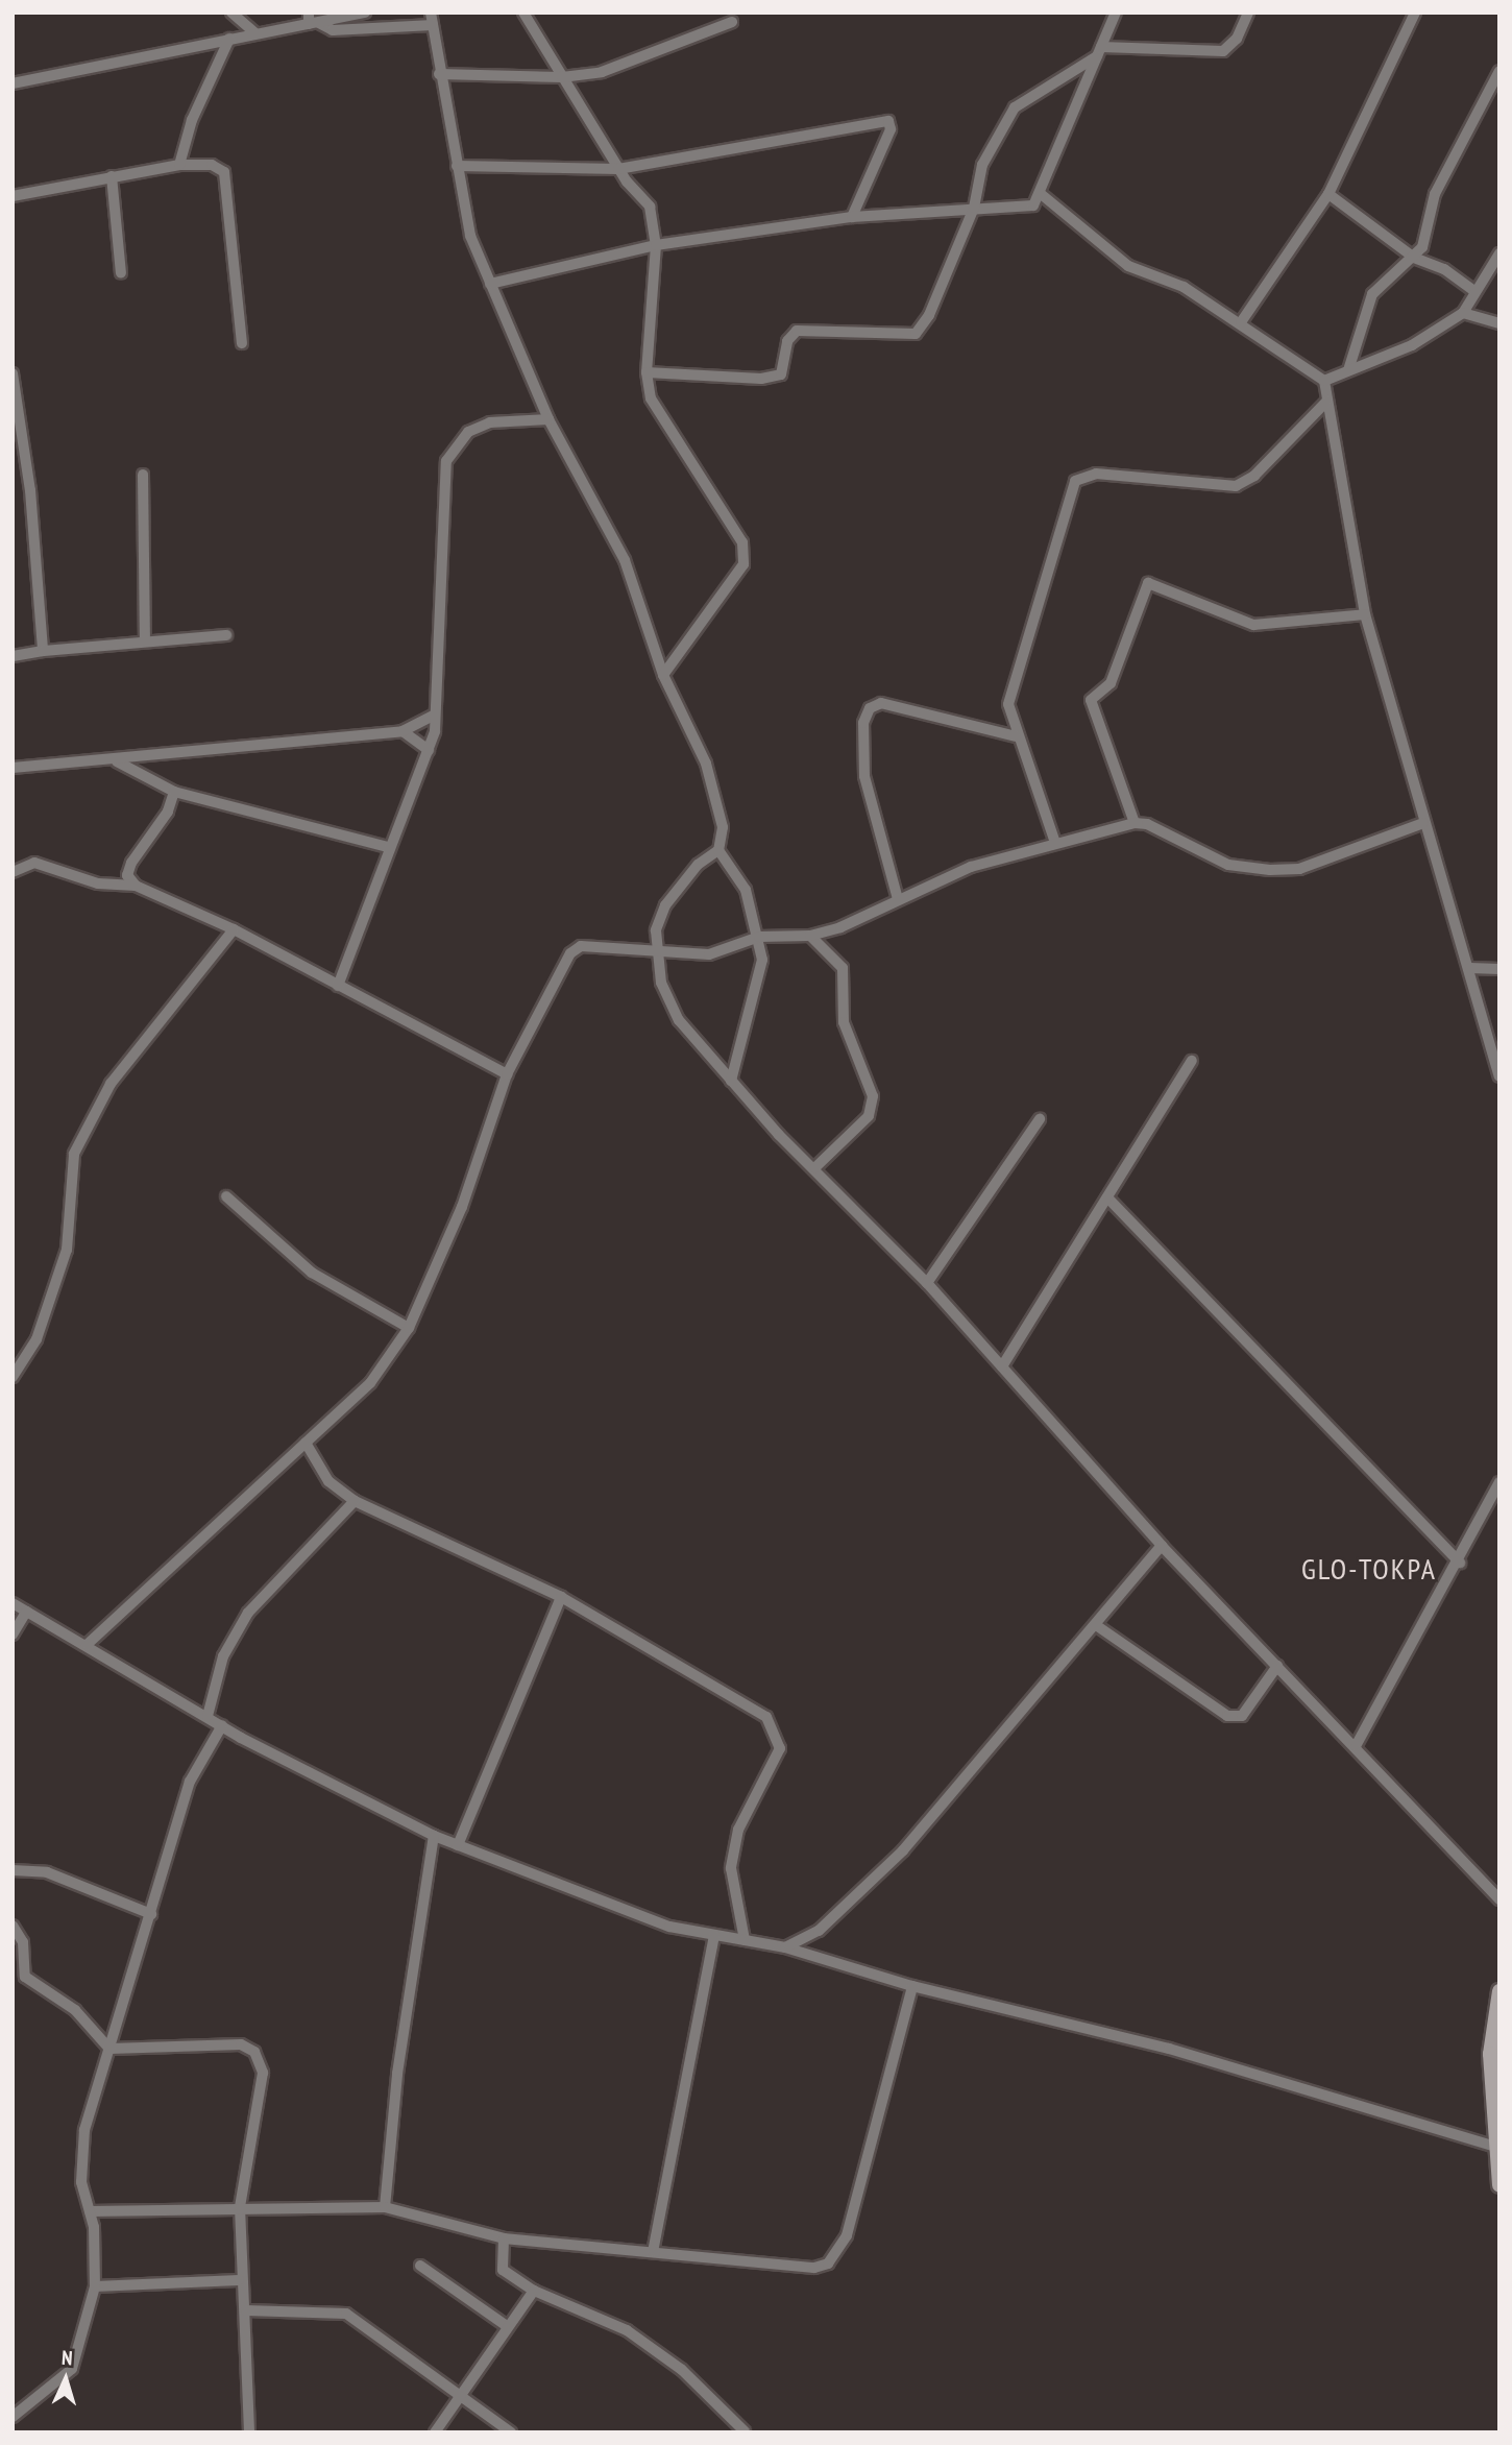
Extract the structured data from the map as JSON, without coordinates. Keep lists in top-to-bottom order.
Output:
{
  "districts": ["GLO-TOKPA"],
  "north": "top"
}
